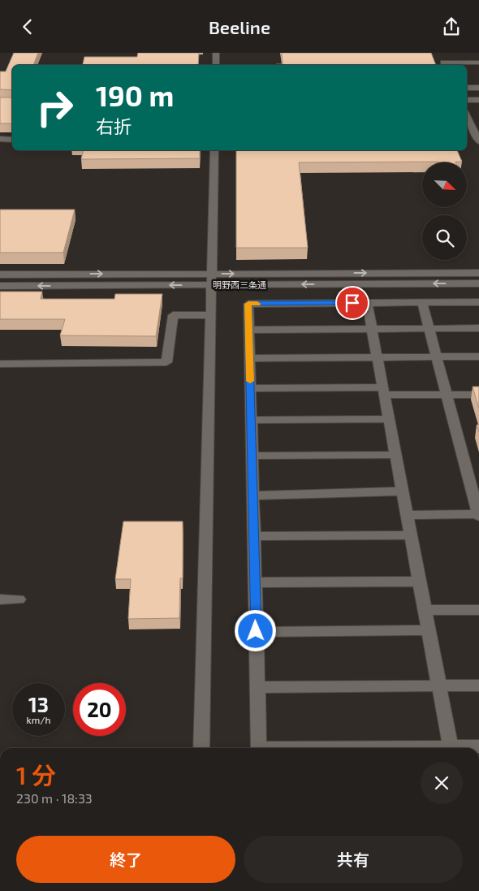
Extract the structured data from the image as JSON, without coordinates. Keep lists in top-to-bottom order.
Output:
{
  "streets": {
    "street": ["明野西三条通"]
  },
  "north": "bottom right",
  "page": {
    "header": "Beeline",
    "turn": ["190 m", "右折"],
    "speed": "13 km/h",
    "limit": "20",
    "heading": ["1 分", "230 m · 18:33"],
    "buttons": ["終了", "共有"]
  }
}
